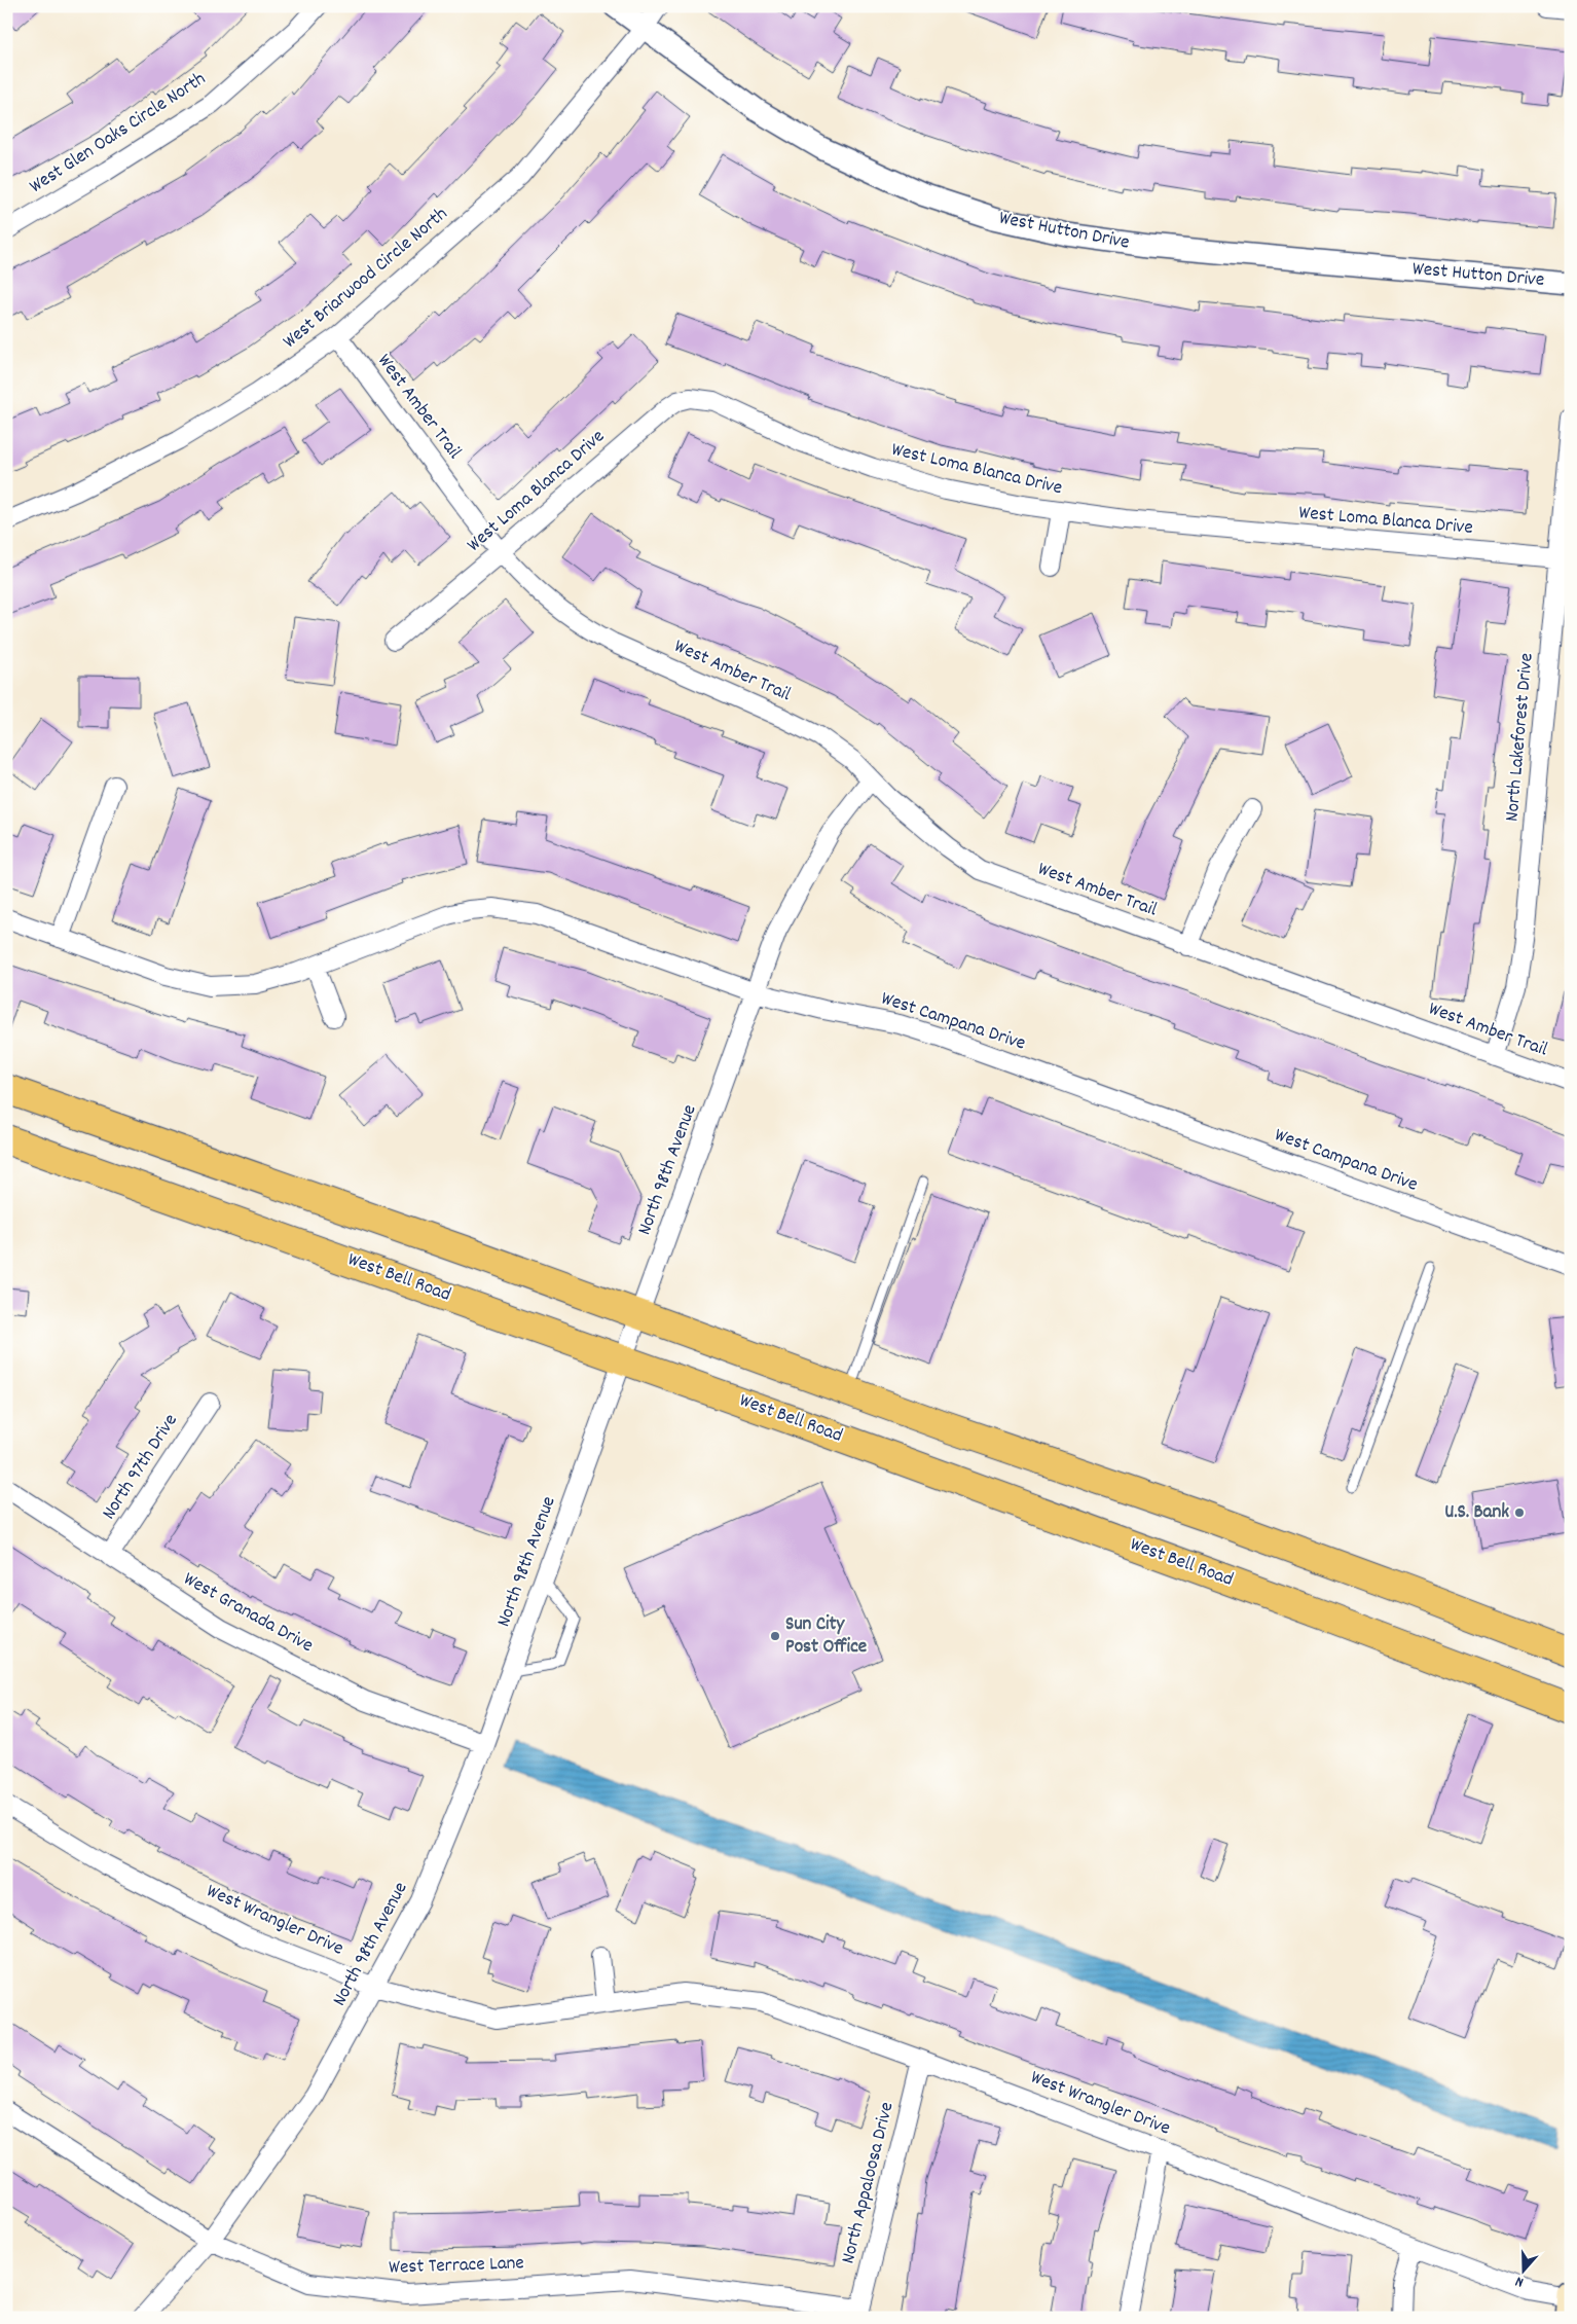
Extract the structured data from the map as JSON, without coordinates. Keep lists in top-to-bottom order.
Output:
{
  "streets": {
    "main road": ["West Bell Road"],
    "street": [
      "West Glen Oaks Circle North",
      "West Hutton Drive",
      "West Briarwood Circle North",
      "West Amber Trail",
      "West Loma Blanca Drive",
      "North Lakeforest Drive",
      "West Campana Drive",
      "North 98th Avenue",
      "North 97th Drive",
      "West Granada Drive",
      "West Wrangler Drive",
      "North Appaloosa Drive",
      "West Terrace Lane"
    ]
  },
  "crossings": [
    ["West Hutton Drive", "West Briarwood Circle North"],
    ["West Briarwood Circle North", "West Amber Trail"],
    ["West Amber Trail", "West Loma Blanca Drive"],
    ["West Amber Trail", "North Lakeforest Drive"],
    ["West Amber Trail", "North 98th Avenue"],
    ["West Loma Blanca Drive", "North Lakeforest Drive"],
    ["West Campana Drive", "North 98th Avenue"],
    ["North 98th Avenue", "West Bell Road"],
    ["North 98th Avenue", "West Granada Drive"],
    ["North 98th Avenue", "West Wrangler Drive"],
    ["North 98th Avenue", "West Terrace Lane"],
    ["North 97th Drive", "West Granada Drive"],
    ["West Wrangler Drive", "North Appaloosa Drive"],
    ["North Appaloosa Drive", "West Terrace Lane"]
  ],
  "places": ["U.S. Bank", "Sun City Post Office"],
  "north": "bottom"
}
